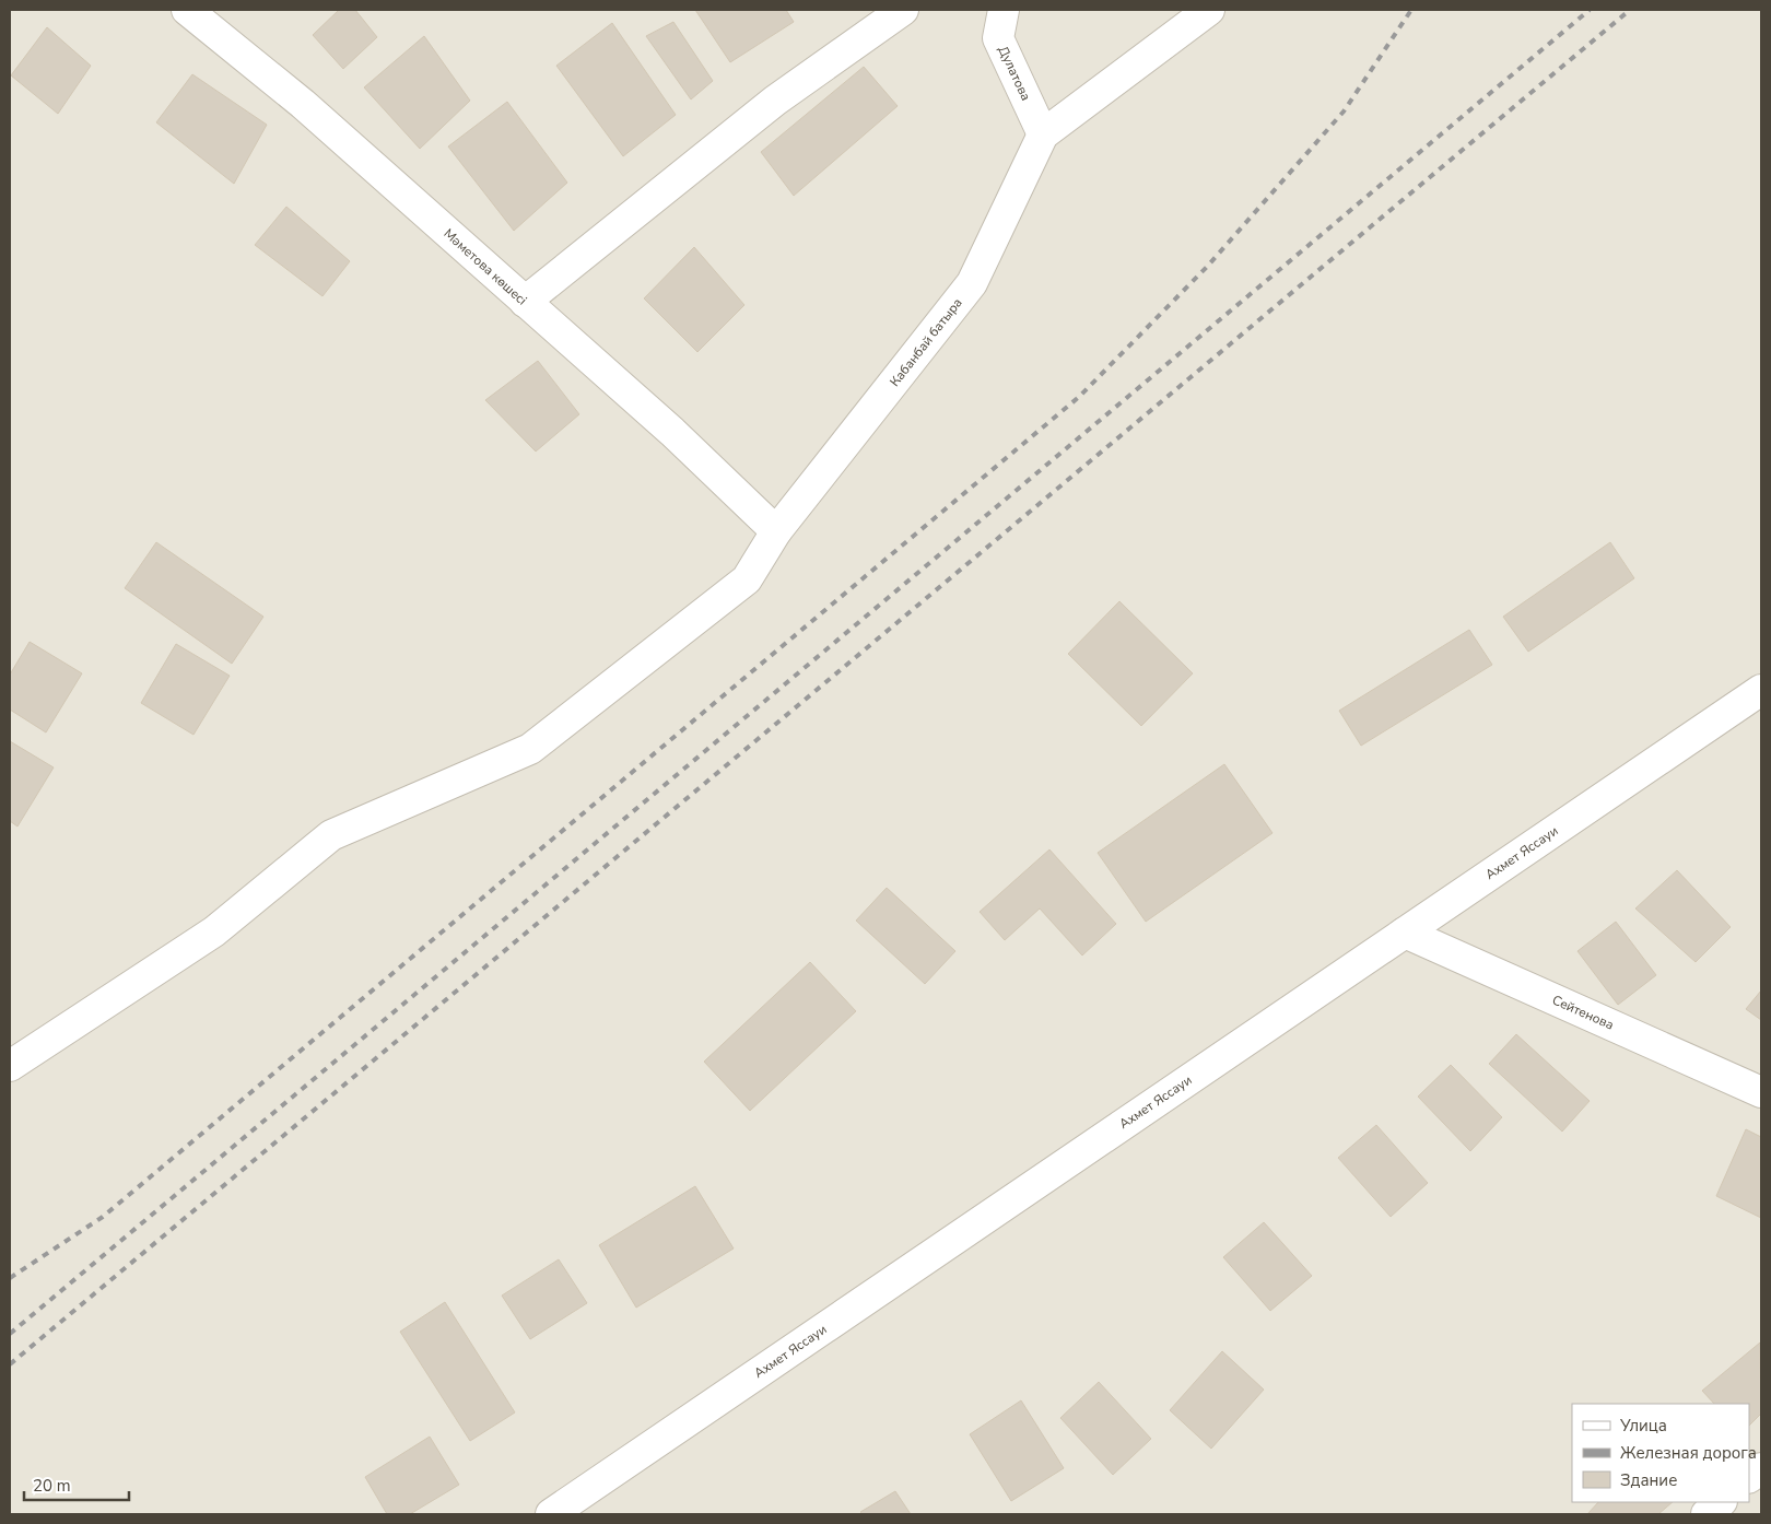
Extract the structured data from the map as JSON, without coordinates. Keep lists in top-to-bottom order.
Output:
{
  "streets": {
    "street": [
      "Дулатова",
      "Мәметова көшесі",
      "Кабанбай батыра",
      "Ахмет Яссауи",
      "Сейтенова"
    ]
  },
  "crossings": [
    ["Дулатова", "Кабанбай батыра"],
    ["Мәметова көшесі", "Кабанбай батыра"],
    ["Ахмет Яссауи", "Сейтенова"]
  ],
  "legend": ["Улица", "Железная дорога", "Здание"],
  "scale_bar": "20 m"
}
